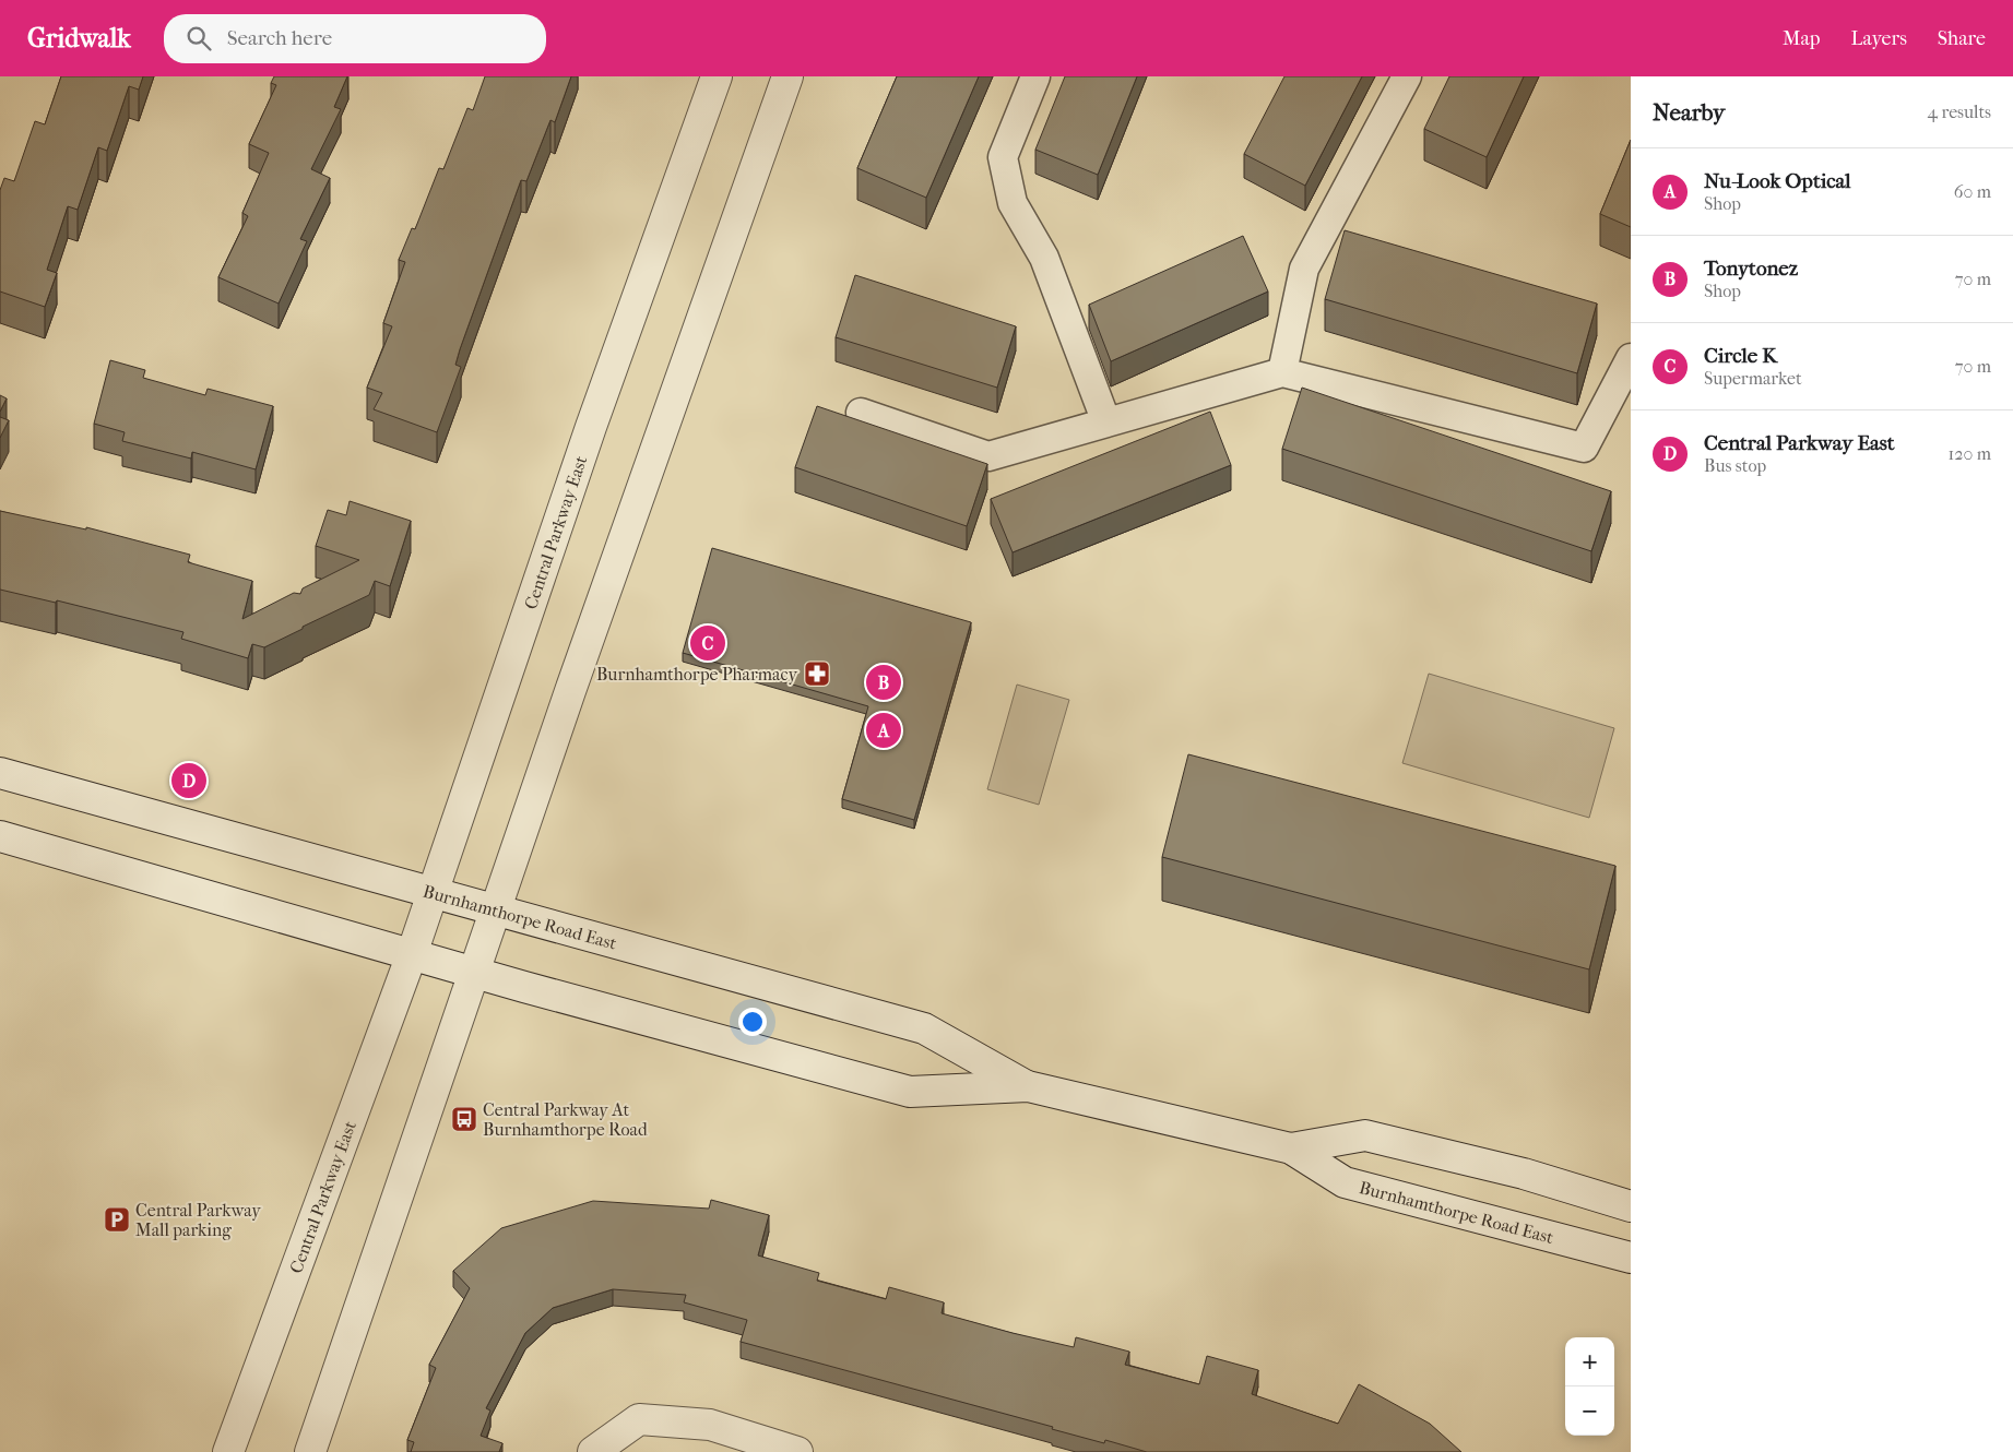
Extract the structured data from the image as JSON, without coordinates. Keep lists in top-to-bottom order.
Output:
{
  "streets": {
    "street": ["Central Parkway East", "Burnhamthorpe Road East"]
  },
  "crossings": [
    ["Central Parkway East", "Burnhamthorpe Road East"]
  ],
  "places": {
    "pharmacy": ["Burnhamthorpe Pharmacy"],
    "bus stop": ["Central Parkway At Burnhamthorpe Road"],
    "parking": ["Central Parkway Mall parking"]
  },
  "page": {
    "header": "Gridwalk",
    "search": "Search here",
    "nav": ["Map", "Layers", "Share"],
    "heading": ["Nearby", "4 results"],
    "list": [
      {
        "mark": "A",
        "name": "Nu-Look Optical",
        "note": "Shop",
        "value": "60 m"
      },
      {
        "mark": "B",
        "name": "Tonytonez",
        "note": "Shop",
        "value": "70 m"
      },
      {
        "mark": "C",
        "name": "Circle K",
        "note": "Supermarket",
        "value": "70 m"
      },
      {
        "mark": "D",
        "name": "Central Parkway East",
        "note": "Bus stop",
        "value": "120 m"
      }
    ],
    "pins": [
      "C",
      "B",
      "A",
      "D"
    ],
    "map_buttons": ["+", "−"]
  }
}
